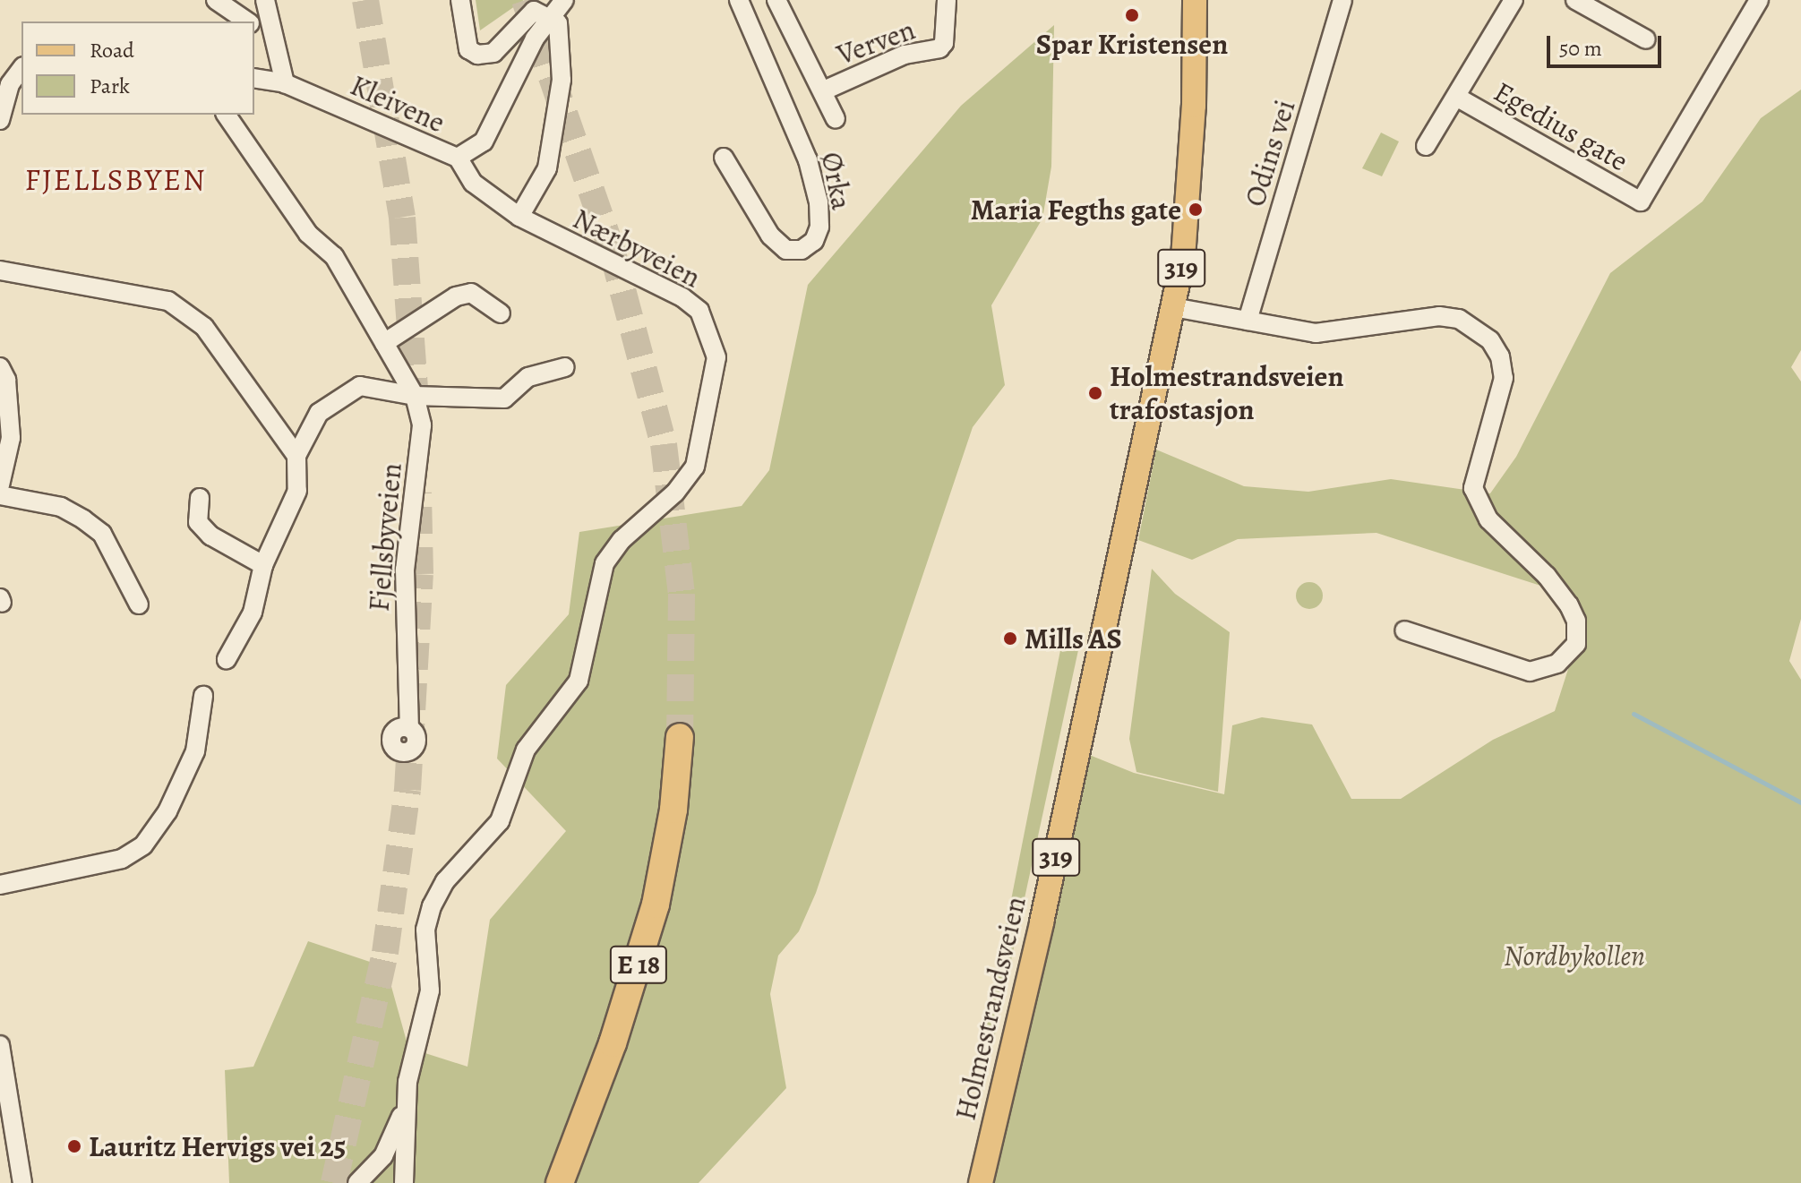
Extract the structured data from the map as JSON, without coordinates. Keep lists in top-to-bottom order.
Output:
{
  "streets": {
    "highway": ["E 18"],
    "main road": ["319", "Holmestrandsveien"],
    "street": [
      "Verven",
      "Kleivene",
      "Egedius gate",
      "Odins vei",
      "Ørka",
      "Nærbyveien",
      "Fjellsbyveien"
    ]
  },
  "crossings": [
    ["Kleivene", "Nærbyveien"]
  ],
  "districts": ["FJELLSBYEN"],
  "parks": ["Nordbykollen"],
  "places": [
    "Spar Kristensen",
    "Maria Fegths gate",
    "Holmestrandsveien trafostasjon",
    "Mills AS",
    "Lauritz Hervigs vei 25"
  ],
  "legend": ["Road", "Park"],
  "scale_bar": "50 m"
}
